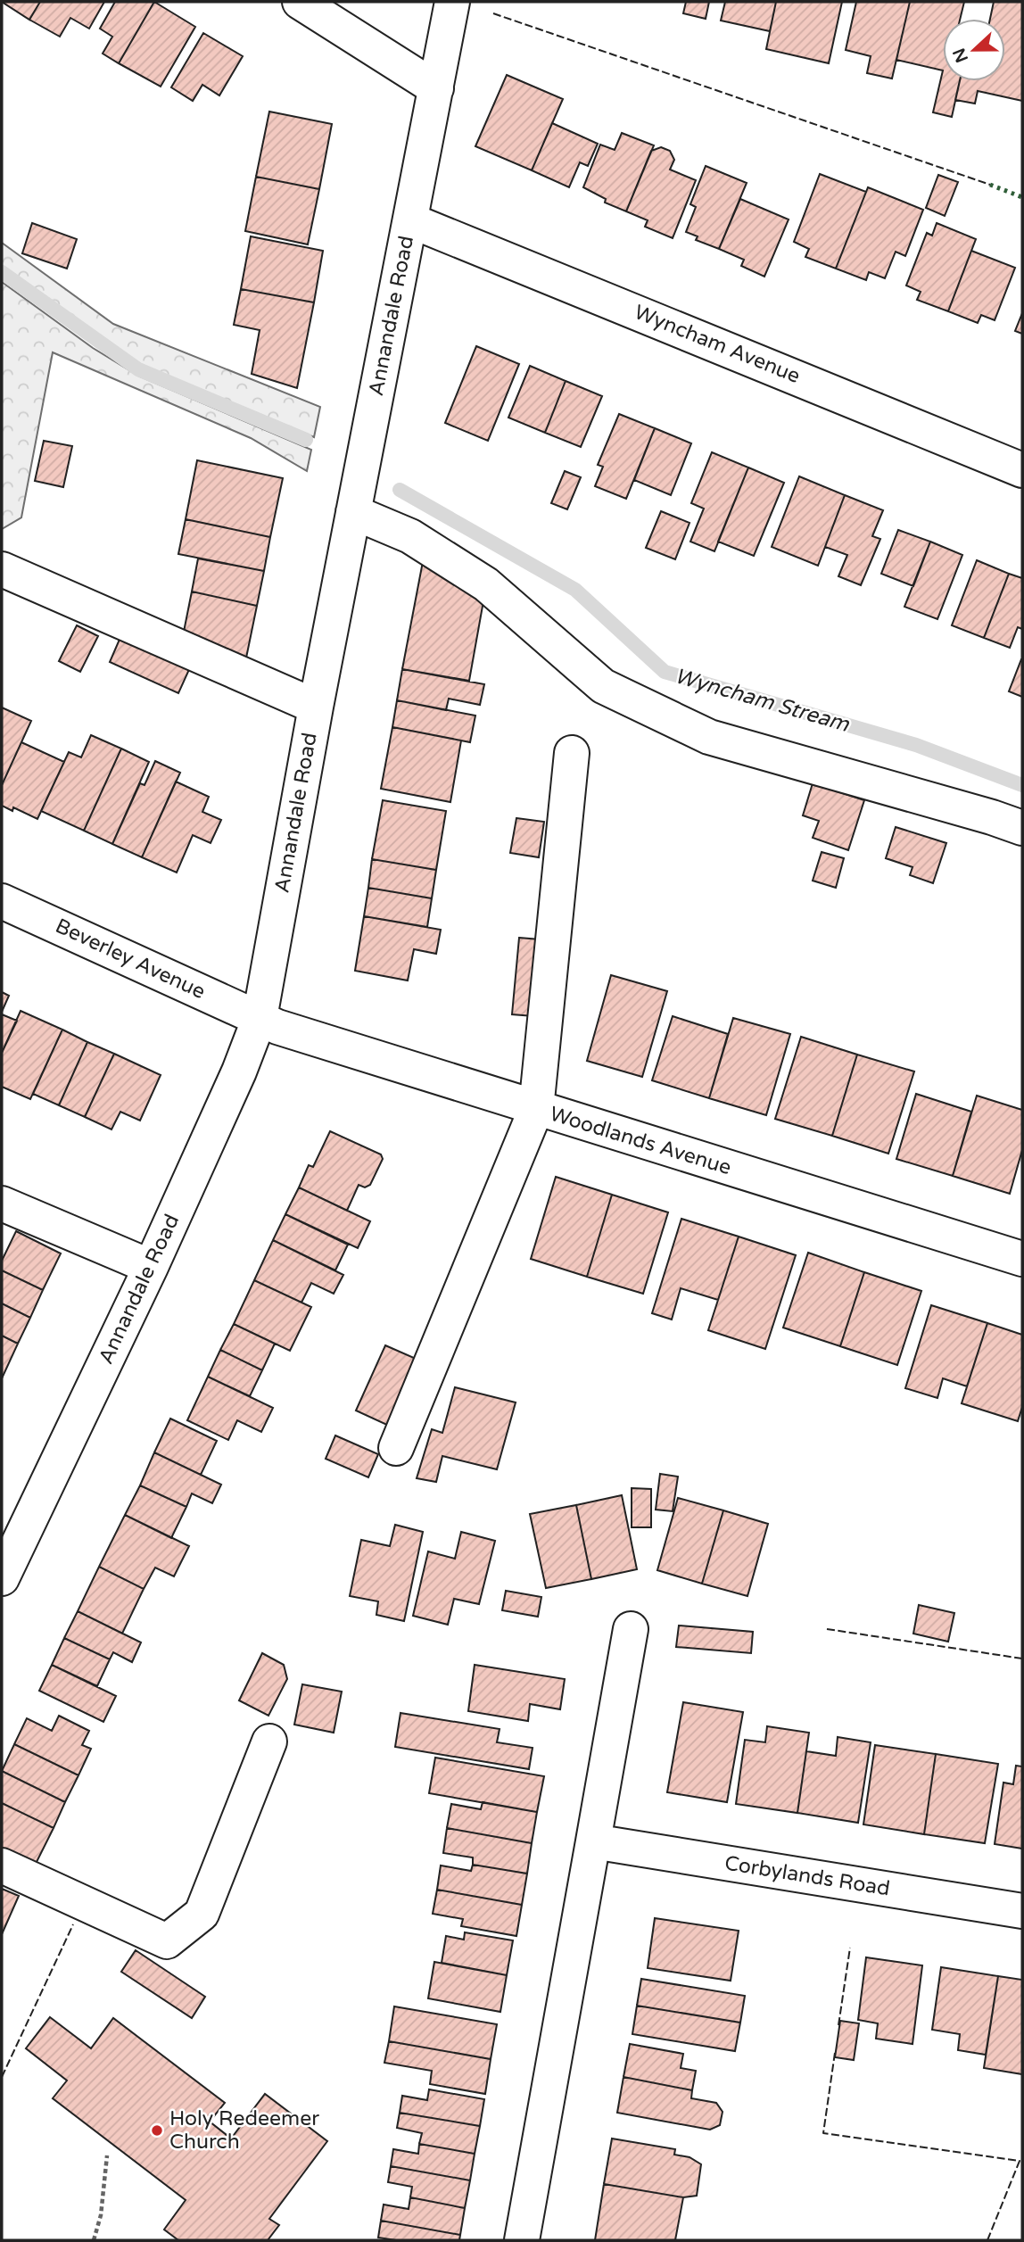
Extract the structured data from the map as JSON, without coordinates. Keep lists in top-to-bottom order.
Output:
{
  "streets": {
    "street": [
      "Annandale Road",
      "Wyncham Avenue",
      "Beverley Avenue",
      "Woodlands Avenue",
      "Corbylands Road"
    ]
  },
  "crossings": [
    ["Annandale Road", "Wyncham Avenue"],
    ["Annandale Road", "Beverley Avenue"],
    ["Annandale Road", "Woodlands Avenue"],
    ["Beverley Avenue", "Woodlands Avenue"]
  ],
  "water": ["Wyncham Stream"],
  "places": ["Holy Redeemer Church"],
  "north": "left"
}
